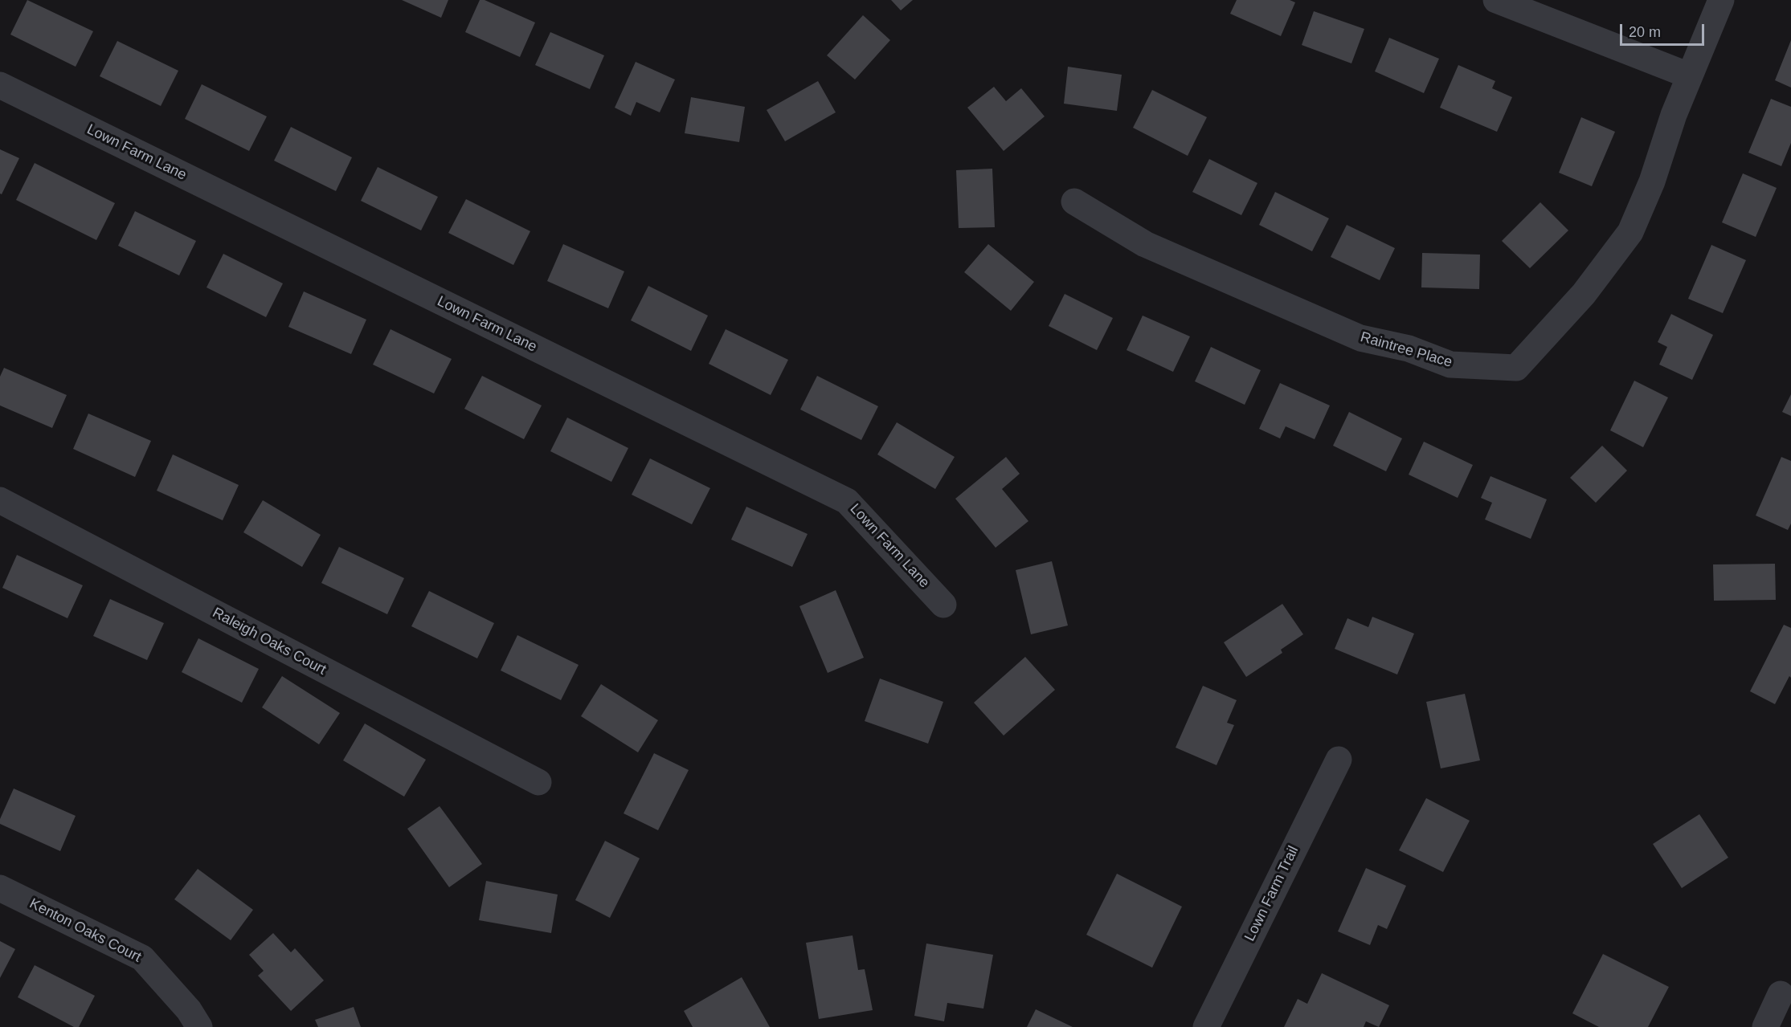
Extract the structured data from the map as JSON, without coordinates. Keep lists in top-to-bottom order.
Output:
{
  "streets": {
    "street": [
      "Lown Farm Lane",
      "Raintree Place",
      "Raleigh Oaks Court",
      "Lown Farm Trail",
      "Kenton Oaks Court"
    ]
  },
  "scale_bar": "20 m"
}
